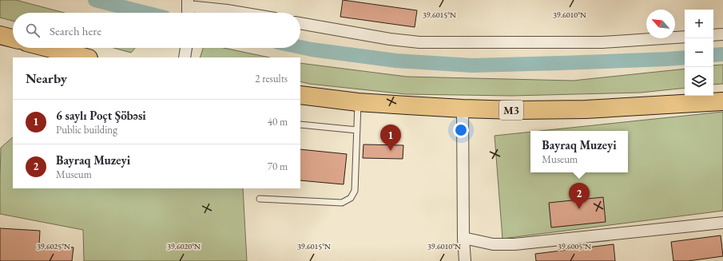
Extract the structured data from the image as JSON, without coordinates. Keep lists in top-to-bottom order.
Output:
{
  "streets": {
    "main road": ["M3"]
  },
  "north": "top left",
  "page": {
    "map_buttons": ["+", "−"],
    "search": "Search here",
    "heading": ["Nearby", "2 results"],
    "list": [
      {
        "mark": "1",
        "name": "6 saylı Poçt Şöbəsi",
        "note": "Public building",
        "value": "40 m"
      },
      {
        "mark": "2",
        "name": "Bayraq Muzeyi",
        "note": "Museum",
        "value": "70 m"
      }
    ],
    "pins": ["1", "2"],
    "popup": ["Bayraq Muzeyi", "Museum"]
  },
  "coordinates": [
    "39.6015°N",
    "39.6010°N",
    "39.6025°N",
    "39.6020°N",
    "39.6005°N"
  ]
}
